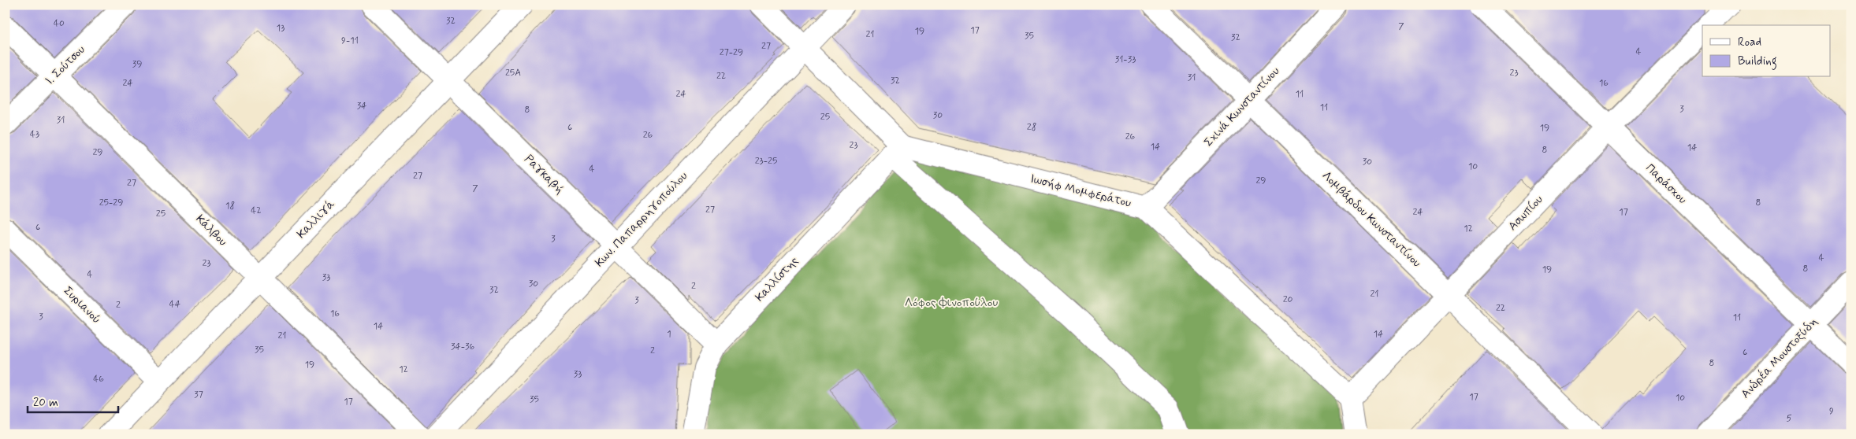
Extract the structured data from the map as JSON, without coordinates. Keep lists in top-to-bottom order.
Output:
{
  "streets": {
    "street": [
      "Ι. Σούτσου",
      "Σχινά Κωνσταντίνου",
      "Ραγκαβή",
      "Παράσχου",
      "Ιωσήφ Μομφεράτου",
      "Ασωπίου",
      "Καλλιγά",
      "Κων. Παπαρρηγοπούλου",
      "Λομβάρδου Κωνσταντίνου",
      "Κάλβου",
      "Καλλίστης",
      "Συριανού",
      "Ανδρέα Μουστοξύδη"
    ]
  },
  "crossings": [
    ["Ι. Σούτσου", "Κάλβου"],
    ["Σχινά Κωνσταντίνου", "Ιωσήφ Μομφεράτου"],
    ["Σχινά Κωνσταντίνου", "Λομβάρδου Κωνσταντίνου"],
    ["Ραγκαβή", "Καλλιγά"],
    ["Ραγκαβή", "Κων. Παπαρρηγοπούλου"],
    ["Ραγκαβή", "Καλλίστης"],
    ["Παράσχου", "Ασωπίου"],
    ["Παράσχου", "Ανδρέα Μουστοξύδη"],
    ["Ιωσήφ Μομφεράτου", "Ασωπίου"],
    ["Ιωσήφ Μομφεράτου", "Καλλίστης"],
    ["Ασωπίου", "Λομβάρδου Κωνσταντίνου"],
    ["Καλλιγά", "Κάλβου"],
    ["Καλλιγά", "Συριανού"]
  ],
  "parks": ["Λόφος Φινοπούλου"],
  "house_numbers": [
    "32",
    "40",
    "7",
    "13",
    "17",
    "19",
    "21",
    "35",
    "32",
    "9-11",
    "27",
    "4",
    "27-29",
    "31-33",
    "39",
    "25Α",
    "23",
    "22",
    "31",
    "32",
    "24",
    "16",
    "24",
    "11",
    "34",
    "11",
    "3",
    "8",
    "30",
    "25",
    "31",
    "6",
    "28",
    "19",
    "43",
    "26",
    "26",
    "23",
    "14",
    "14",
    "8",
    "29",
    "23-25",
    "30",
    "10",
    "4",
    "27",
    "29",
    "27",
    "7",
    "25-29",
    "8",
    "18",
    "27",
    "42",
    "24",
    "17",
    "25",
    "6",
    "12",
    "3",
    "4",
    "23",
    "8",
    "19",
    "4",
    "33",
    "30",
    "2",
    "32",
    "21",
    "20",
    "3",
    "44",
    "2",
    "22",
    "16",
    "3",
    "11",
    "14",
    "1",
    "14",
    "21",
    "34-36",
    "35",
    "2",
    "6",
    "8",
    "19",
    "12",
    "33",
    "46",
    "37",
    "17",
    "10",
    "35",
    "17",
    "9",
    "5"
  ],
  "legend": ["Road", "Building"],
  "scale_bar": "20 m"
}
